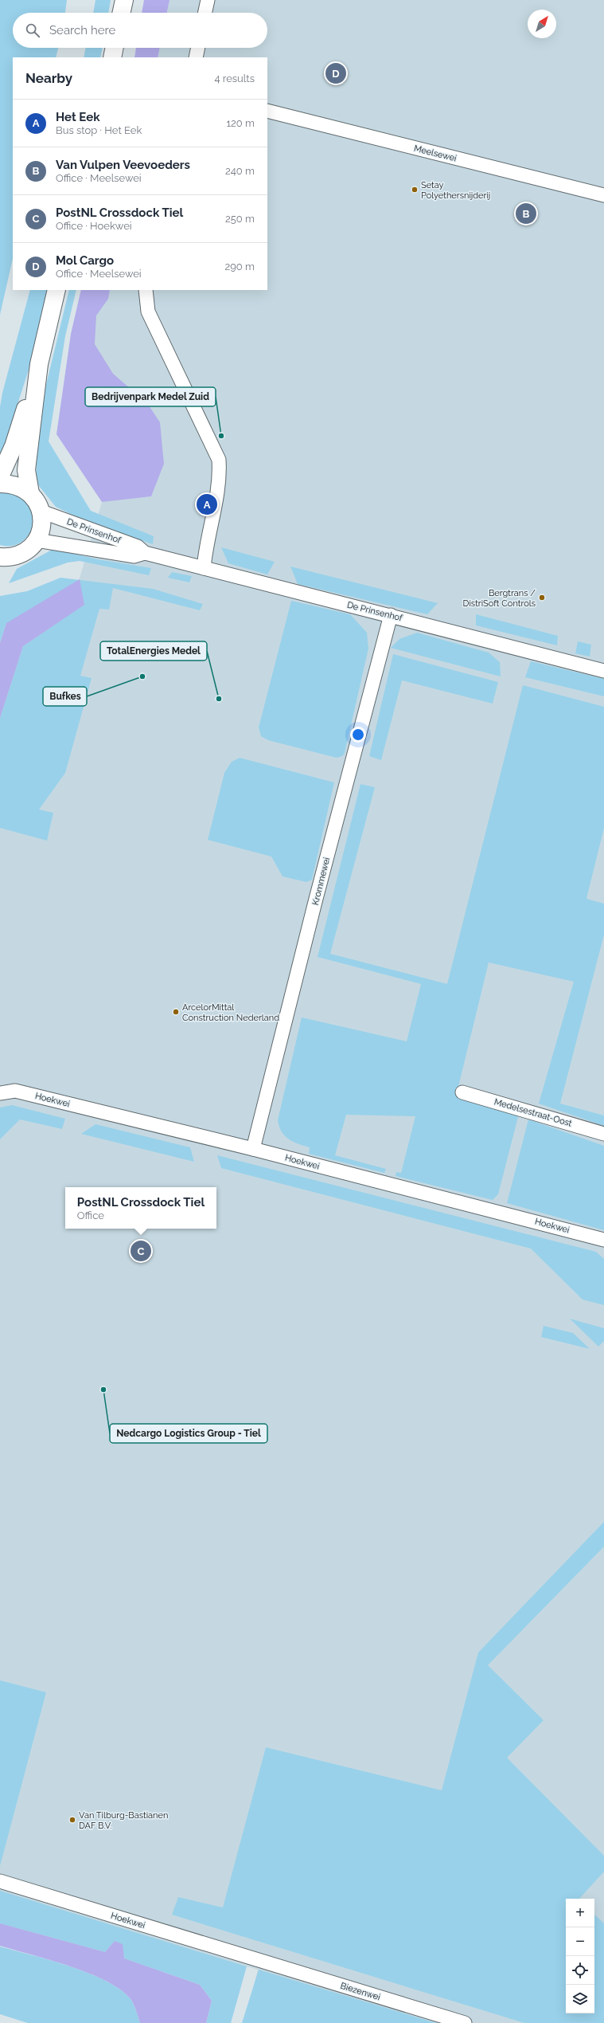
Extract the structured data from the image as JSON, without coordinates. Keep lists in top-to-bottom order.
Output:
{
  "streets": {
    "street": [
      "Meelsewei",
      "De Prinsenhof",
      "Krommewei",
      "Hoekwei",
      "Medelsestraat-Oost",
      "Biezenwei"
    ]
  },
  "crossings": [
    ["De Prinsenhof", "Krommewei"],
    ["Krommewei", "Hoekwei"],
    ["Hoekwei", "Biezenwei"]
  ],
  "places": [
    "Setay Polyethersnijderij",
    "Bedrijvenpark Medel Zuid",
    "Bergtrans / DistriSoft Controls",
    "Bufkes",
    "TotalEnergies Medel",
    "ArcelorMittal Construction Nederland",
    "Nedcargo Logistics Group - Tiel",
    "Van Tilburg-Bastianen DAF B.V."
  ],
  "north": "top right",
  "page": {
    "search": "Search here",
    "heading": ["Nearby", "4 results"],
    "pins": [
      "D",
      "B",
      "A",
      "C"
    ],
    "list": [
      {
        "mark": "A",
        "name": "Het Eek",
        "note": "Bus stop · Het Eek",
        "value": "120 m"
      },
      {
        "mark": "B",
        "name": "Van Vulpen Veevoeders",
        "note": "Office · Meelsewei",
        "value": "240 m"
      },
      {
        "mark": "C",
        "name": "PostNL Crossdock Tiel",
        "note": "Office · Hoekwei",
        "value": "250 m"
      },
      {
        "mark": "D",
        "name": "Mol Cargo",
        "note": "Office · Meelsewei",
        "value": "290 m"
      }
    ],
    "popup": ["PostNL Crossdock Tiel", "Office"],
    "map_buttons": ["+", "−"]
  }
}
